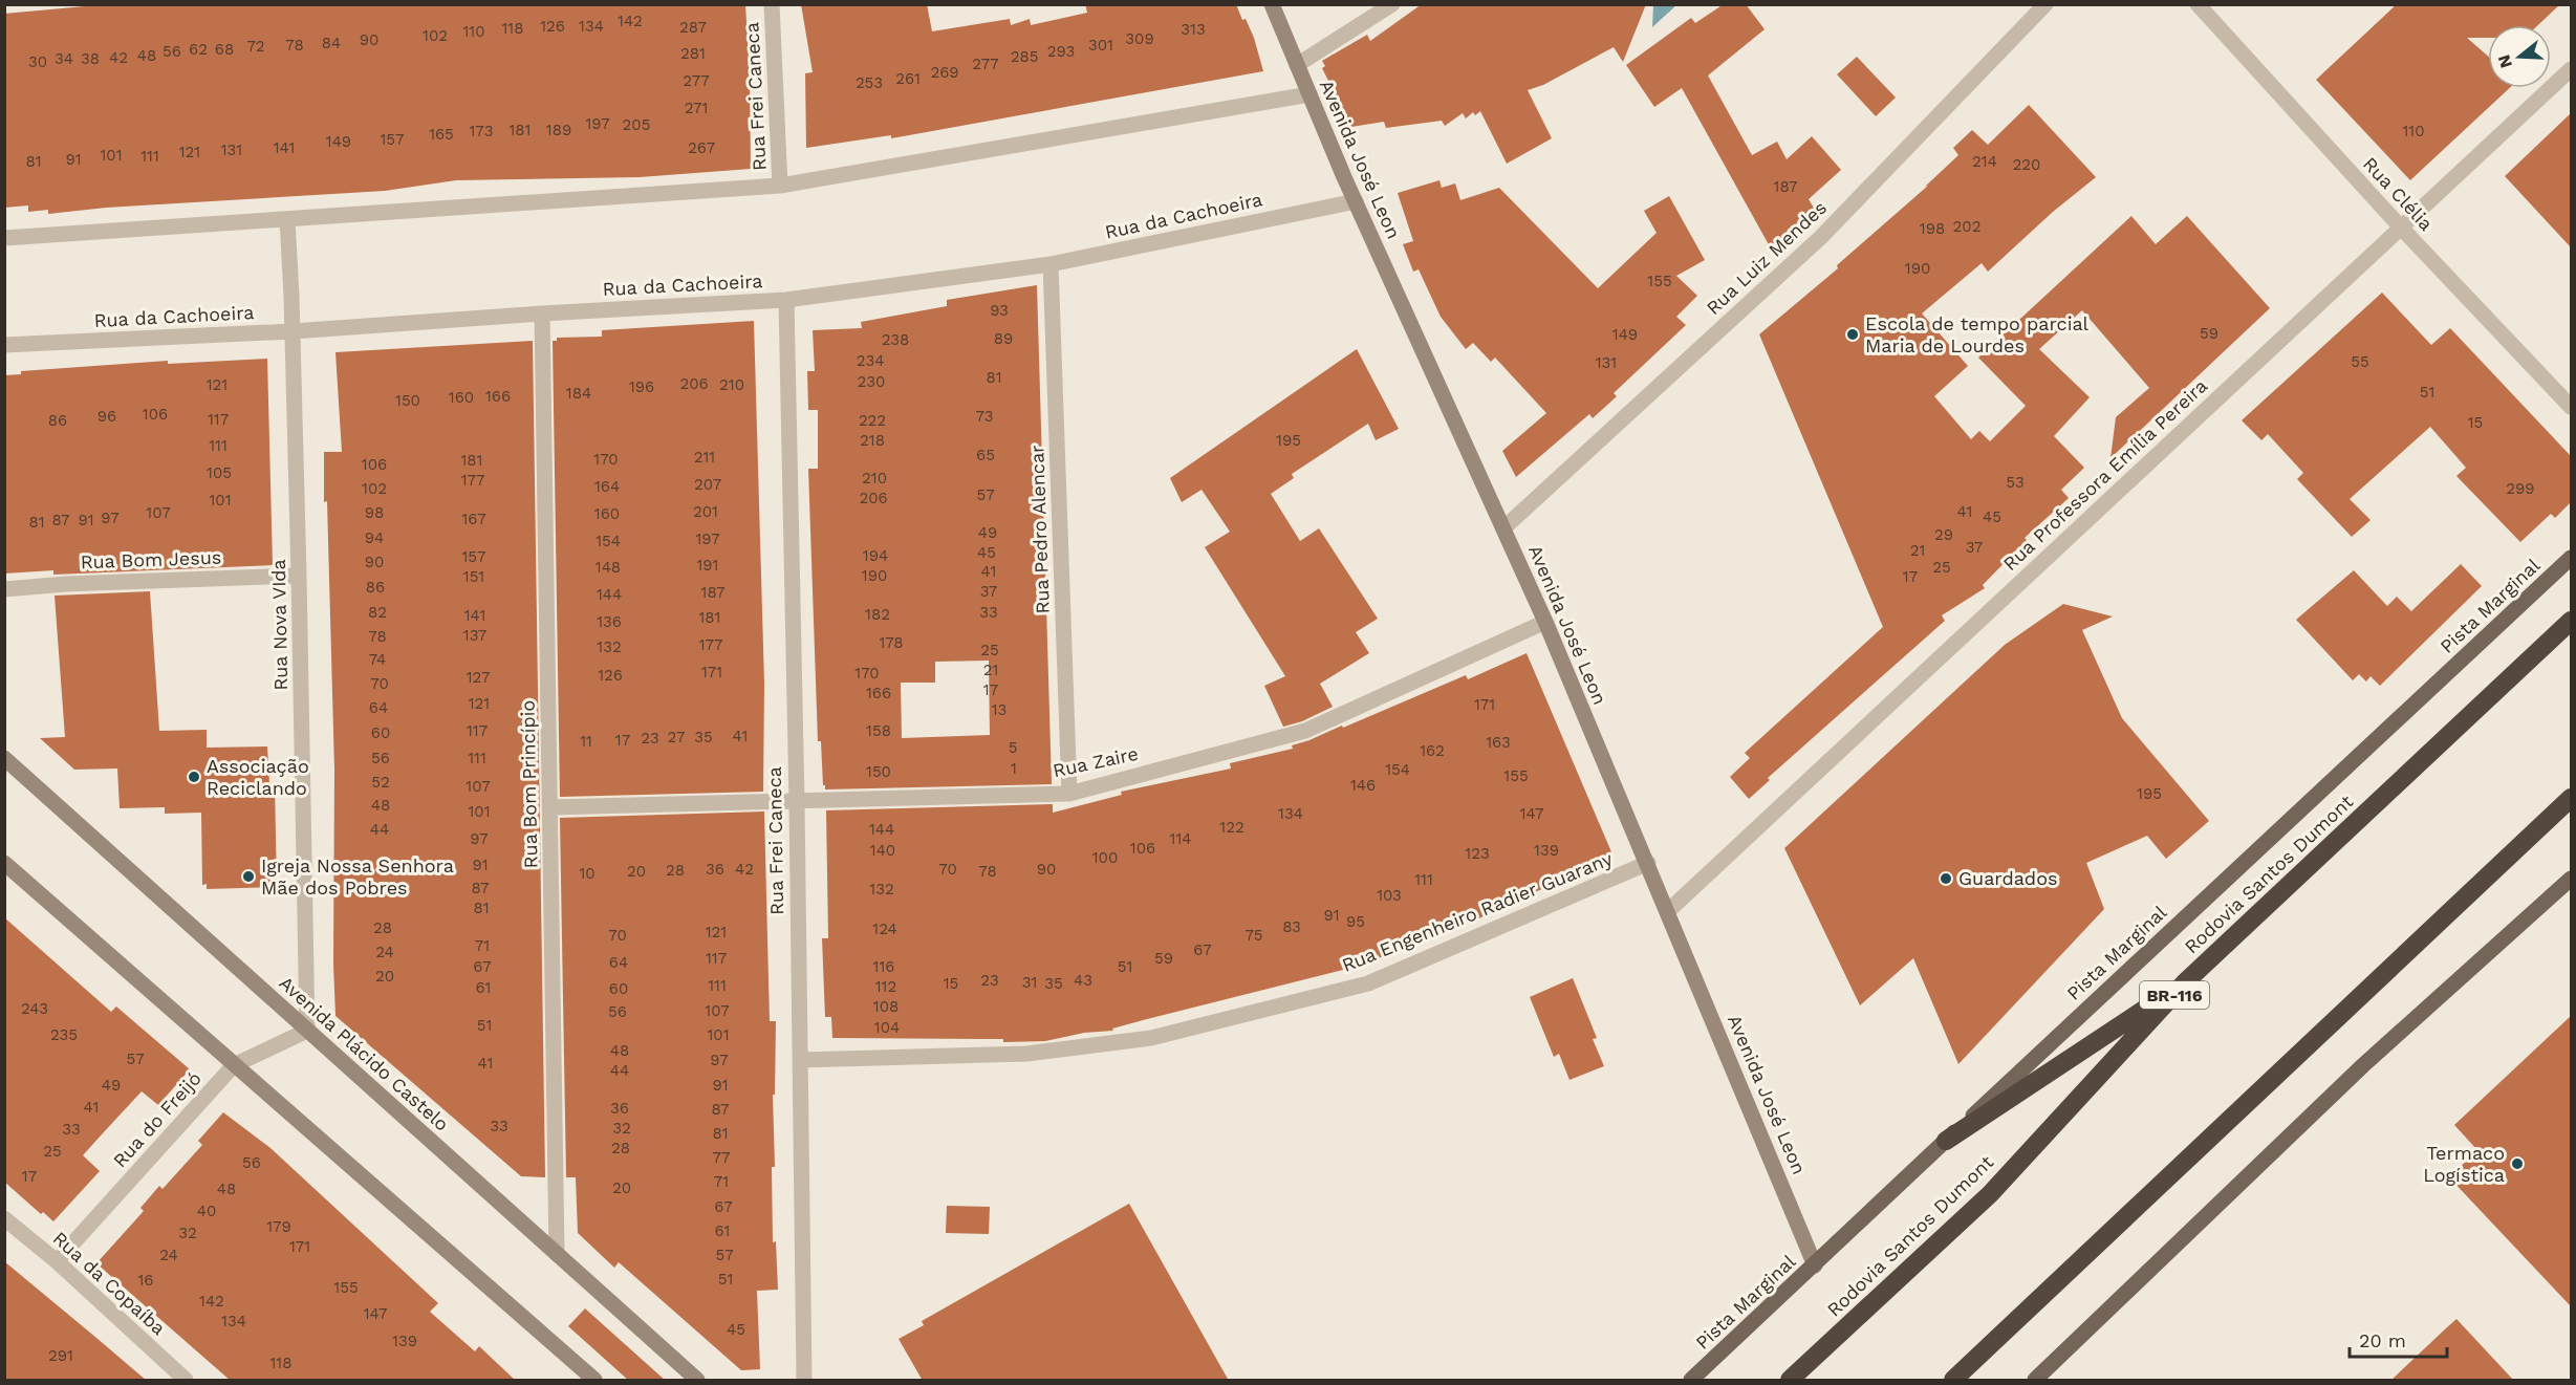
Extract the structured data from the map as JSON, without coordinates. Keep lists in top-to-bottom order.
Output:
{
  "streets": {
    "highway": ["Rodovia Santos Dumont", "BR-116"],
    "main road": ["Pista Marginal"],
    "street": [
      "Rua Frei Caneca",
      "Avenida José Leon",
      "Rua Clélia",
      "Rua da Cachoeira",
      "Rua Luiz Mendes",
      "Rua Professora Emília Pereira",
      "Rua Pedro Alencar",
      "Rua Bom Jesus",
      "Rua Nova VIda",
      "Rua Zaire",
      "Rua Bom Princípio",
      "Rua Engenheiro Radier Guarany",
      "Avenida Plácido Castelo",
      "Rua do Freijó",
      "Rua da Copaíba"
    ]
  },
  "crossings": [
    ["Rua Frei Caneca", "Rua da Cachoeira"],
    ["Rua Frei Caneca", "Rua Zaire"],
    ["Rua Frei Caneca", "Rua Engenheiro Radier Guarany"],
    ["Avenida José Leon", "Rua da Cachoeira"],
    ["Avenida José Leon", "Rua Luiz Mendes"],
    ["Avenida José Leon", "Rua Professora Emília Pereira"],
    ["Avenida José Leon", "Pista Marginal"],
    ["Avenida José Leon", "Rua Zaire"],
    ["Avenida José Leon", "Rua Engenheiro Radier Guarany"],
    ["Rua Clélia", "Rua Professora Emília Pereira"],
    ["Rua da Cachoeira", "Rua Pedro Alencar"],
    ["Rua da Cachoeira", "Rua Nova VIda"],
    ["Rua da Cachoeira", "Rua Bom Princípio"],
    ["Rua Pedro Alencar", "Rua Zaire"],
    ["Rua Bom Jesus", "Rua Nova VIda"],
    ["Rua Nova VIda", "Avenida Plácido Castelo"],
    ["Rua Nova VIda", "Rua do Freijó"],
    ["Rua Zaire", "Rua Bom Princípio"],
    ["Rua Bom Princípio", "Avenida Plácido Castelo"],
    ["Avenida Plácido Castelo", "Rua do Freijó"],
    ["Rua do Freijó", "Rua da Copaíba"]
  ],
  "places": [
    "Escola de tempo parcial Maria de Lourdes",
    "Associação Reciclando",
    "Igreja Nossa Senhora Mãe dos Pobres",
    "Guardados",
    "Termaco Logística"
  ],
  "house_numbers": [
    "142",
    "126",
    "134",
    "287",
    "118",
    "313",
    "110",
    "102",
    "309",
    "90",
    "84",
    "78",
    "301",
    "72",
    "62",
    "68",
    "56",
    "293",
    "281",
    "48",
    "285",
    "42",
    "34",
    "38",
    "30",
    "277",
    "269",
    "261",
    "277",
    "253",
    "271",
    "197",
    "205",
    "181",
    "189",
    "173",
    "110",
    "165",
    "157",
    "149",
    "141",
    "267",
    "131",
    "121",
    "101",
    "111",
    "91",
    "81",
    "214",
    "220",
    "187",
    "202",
    "198",
    "190",
    "155",
    "93",
    "59",
    "149",
    "89",
    "238",
    "234",
    "55",
    "131",
    "81",
    "230",
    "206",
    "121",
    "210",
    "196",
    "51",
    "184",
    "166",
    "160",
    "150",
    "106",
    "96",
    "73",
    "117",
    "86",
    "222",
    "15",
    "218",
    "195",
    "111",
    "65",
    "211",
    "170",
    "181",
    "106",
    "105",
    "210",
    "177",
    "53",
    "207",
    "164",
    "102",
    "299",
    "57",
    "206",
    "101",
    "201",
    "41",
    "107",
    "98",
    "160",
    "45",
    "97",
    "167",
    "87",
    "91",
    "81",
    "49",
    "29",
    "94",
    "197",
    "154",
    "37",
    "21",
    "45",
    "194",
    "157",
    "90",
    "191",
    "148",
    "25",
    "41",
    "190",
    "151",
    "17",
    "86",
    "37",
    "187",
    "144",
    "82",
    "33",
    "182",
    "141",
    "181",
    "136",
    "137",
    "78",
    "178",
    "177",
    "132",
    "25",
    "74",
    "21",
    "171",
    "170",
    "126",
    "127",
    "70",
    "17",
    "166",
    "121",
    "171",
    "64",
    "13",
    "117",
    "158",
    "60",
    "41",
    "27",
    "35",
    "23",
    "17",
    "11",
    "163",
    "5",
    "162",
    "56",
    "111",
    "1",
    "154",
    "150",
    "155",
    "52",
    "146",
    "107",
    "195",
    "48",
    "101",
    "134",
    "147",
    "122",
    "44",
    "144",
    "97",
    "114",
    "106",
    "140",
    "139",
    "123",
    "100",
    "91",
    "36",
    "42",
    "70",
    "90",
    "28",
    "20",
    "78",
    "10",
    "111",
    "87",
    "132",
    "103",
    "81",
    "91",
    "95",
    "83",
    "28",
    "124",
    "121",
    "70",
    "75",
    "71",
    "67",
    "24",
    "117",
    "59",
    "64",
    "67",
    "116",
    "51",
    "20",
    "23",
    "43",
    "31",
    "15",
    "35",
    "111",
    "112",
    "61",
    "60",
    "108",
    "243",
    "107",
    "56",
    "51",
    "104",
    "235",
    "101",
    "48",
    "57",
    "97",
    "41",
    "44",
    "49",
    "91",
    "41",
    "36",
    "87",
    "33",
    "32",
    "33",
    "81",
    "28",
    "25",
    "77",
    "56",
    "17",
    "71",
    "20",
    "48",
    "67",
    "40",
    "179",
    "61",
    "32",
    "171",
    "24",
    "57",
    "51",
    "16",
    "155",
    "142",
    "147",
    "134",
    "45",
    "139",
    "291",
    "118"
  ],
  "scale_bar": "20 m",
  "north": "left"
}
